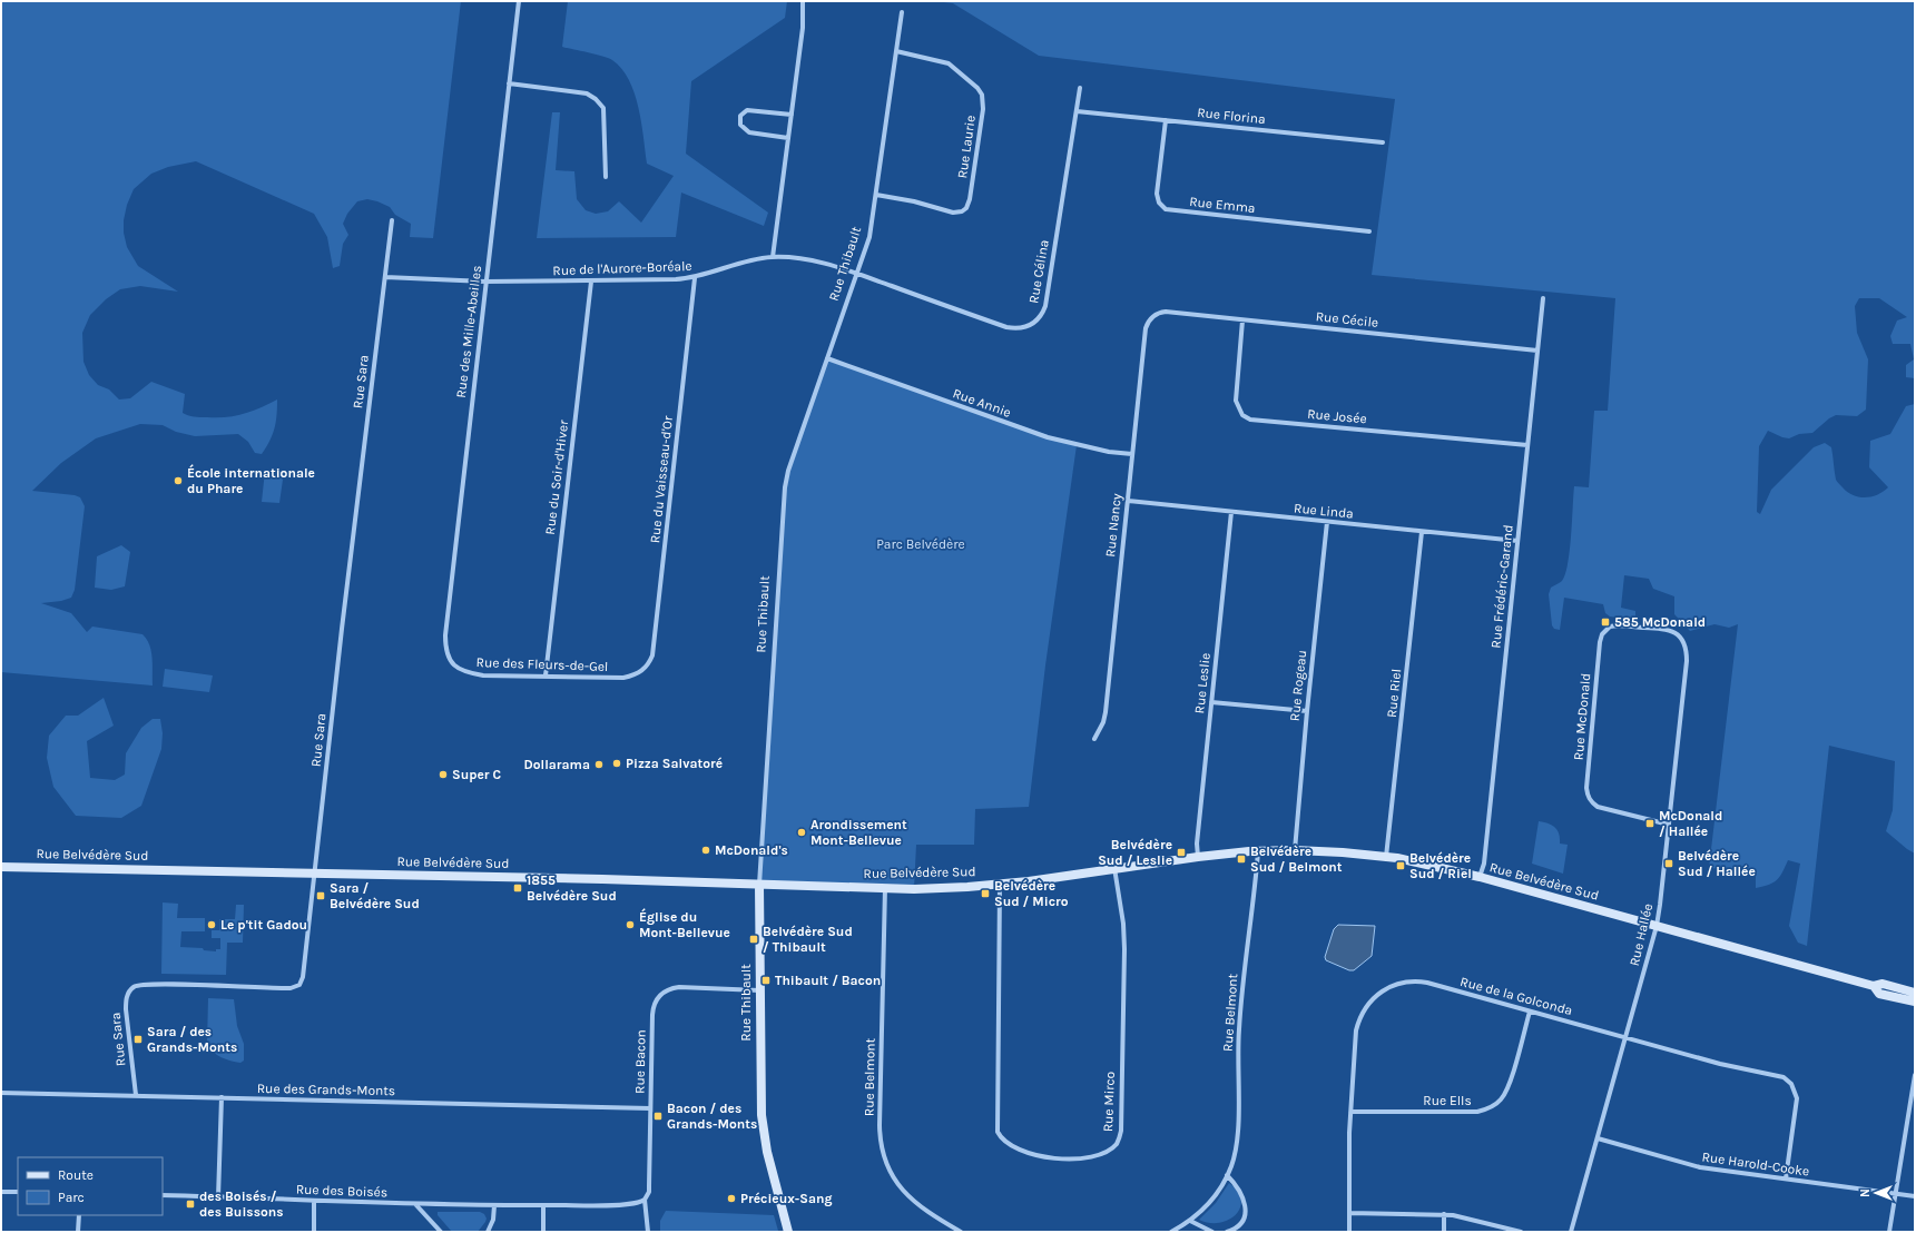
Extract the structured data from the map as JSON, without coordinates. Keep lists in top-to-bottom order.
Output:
{
  "streets": {
    "street": [
      "Rue Florina",
      "Rue Laurie",
      "Rue Emma",
      "Rue Thibault",
      "Rue de l'Aurore-Boréale",
      "Rue Célina",
      "Rue Cécile",
      "Rue des Mille-Abeilles",
      "Rue Sara",
      "Rue Annie",
      "Rue Josée",
      "Rue du Soir-d'Hiver",
      "Rue du Vaisseau-d'Or",
      "Rue Linda",
      "Rue Nancy",
      "Rue Frédéric-Garand",
      "Rue des Fleurs-de-Gel",
      "Rue Leslie",
      "Rue Rogeau",
      "Rue Riel",
      "Rue McDonald",
      "Rue Belvédère Sud",
      "Rue Hallée",
      "Rue de la Golconda",
      "Rue Belmont",
      "Rue Bacon",
      "Rue des Grands-Monts",
      "Rue Ells",
      "Rue Mirco",
      "Rue Harold-Cooke",
      "Rue des Boisés"
    ]
  },
  "crossings": [
    ["Rue Florina", "Rue Emma"],
    ["Rue Florina", "Rue Célina"],
    ["Rue Laurie", "Rue Thibault"],
    ["Rue Thibault", "Rue de l'Aurore-Boréale"],
    ["Rue Thibault", "Rue Célina"],
    ["Rue Thibault", "Rue Annie"],
    ["Rue Thibault", "Rue Belvédère Sud"],
    ["Rue Thibault", "Rue Bacon"],
    ["Rue de l'Aurore-Boréale", "Rue Célina"],
    ["Rue de l'Aurore-Boréale", "Rue des Mille-Abeilles"],
    ["Rue de l'Aurore-Boréale", "Rue Sara"],
    ["Rue de l'Aurore-Boréale", "Rue du Soir-d'Hiver"],
    ["Rue de l'Aurore-Boréale", "Rue du Vaisseau-d'Or"],
    ["Rue Cécile", "Rue Josée"],
    ["Rue Cécile", "Rue Nancy"],
    ["Rue Cécile", "Rue Frédéric-Garand"],
    ["Rue des Mille-Abeilles", "Rue des Fleurs-de-Gel"],
    ["Rue Sara", "Rue Belvédère Sud"],
    ["Rue Sara", "Rue des Grands-Monts"],
    ["Rue Annie", "Rue Nancy"],
    ["Rue Josée", "Rue Frédéric-Garand"],
    ["Rue du Soir-d'Hiver", "Rue des Fleurs-de-Gel"],
    ["Rue du Vaisseau-d'Or", "Rue des Fleurs-de-Gel"],
    ["Rue Linda", "Rue Nancy"],
    ["Rue Linda", "Rue Frédéric-Garand"],
    ["Rue Linda", "Rue Leslie"],
    ["Rue Linda", "Rue Rogeau"],
    ["Rue Linda", "Rue Riel"],
    ["Rue Frédéric-Garand", "Rue Belvédère Sud"],
    ["Rue Leslie", "Rue Belvédère Sud"],
    ["Rue Rogeau", "Rue Belvédère Sud"],
    ["Rue Riel", "Rue Belvédère Sud"],
    ["Rue McDonald", "Rue Hallée"],
    ["Rue Belvédère Sud", "Rue Hallée"],
    ["Rue Belvédère Sud", "Rue Belmont"],
    ["Rue Belvédère Sud", "Rue Mirco"],
    ["Rue Hallée", "Rue de la Golconda"],
    ["Rue Hallée", "Rue Harold-Cooke"],
    ["Rue de la Golconda", "Rue Ells"],
    ["Rue de la Golconda", "Rue Harold-Cooke"],
    ["Rue Bacon", "Rue des Grands-Monts"],
    ["Rue Bacon", "Rue des Boisés"]
  ],
  "parks": ["Parc Belvédère"],
  "places": {
    "other": [
      "École internationale du Phare",
      "Pizza Salvatoré",
      "Dollarama",
      "Super C",
      "Arondissement Mont-Bellevue",
      "McDonald's",
      "Le p'tit Gadou",
      "Église du Mont-Bellevue",
      "Précieux-Sang"
    ],
    "transit": [
      "585 McDonald",
      "McDonald / Hallée",
      "Belvédère Sud / Leslie",
      "Belvédère Sud / Belmont",
      "Belvédère Sud / Hallée",
      "Belvédère Sud / Riel",
      "1855 Belvédère Sud",
      "Belvédère Sud / Micro",
      "Sara / Belvédère Sud",
      "Belvédère Sud / Thibault",
      "Thibault / Bacon",
      "Sara / des Grands-Monts",
      "Bacon / des Grands-Monts",
      "des Boisés / des Buissons"
    ]
  },
  "legend": ["Route", "Parc"],
  "north": "left"
}
